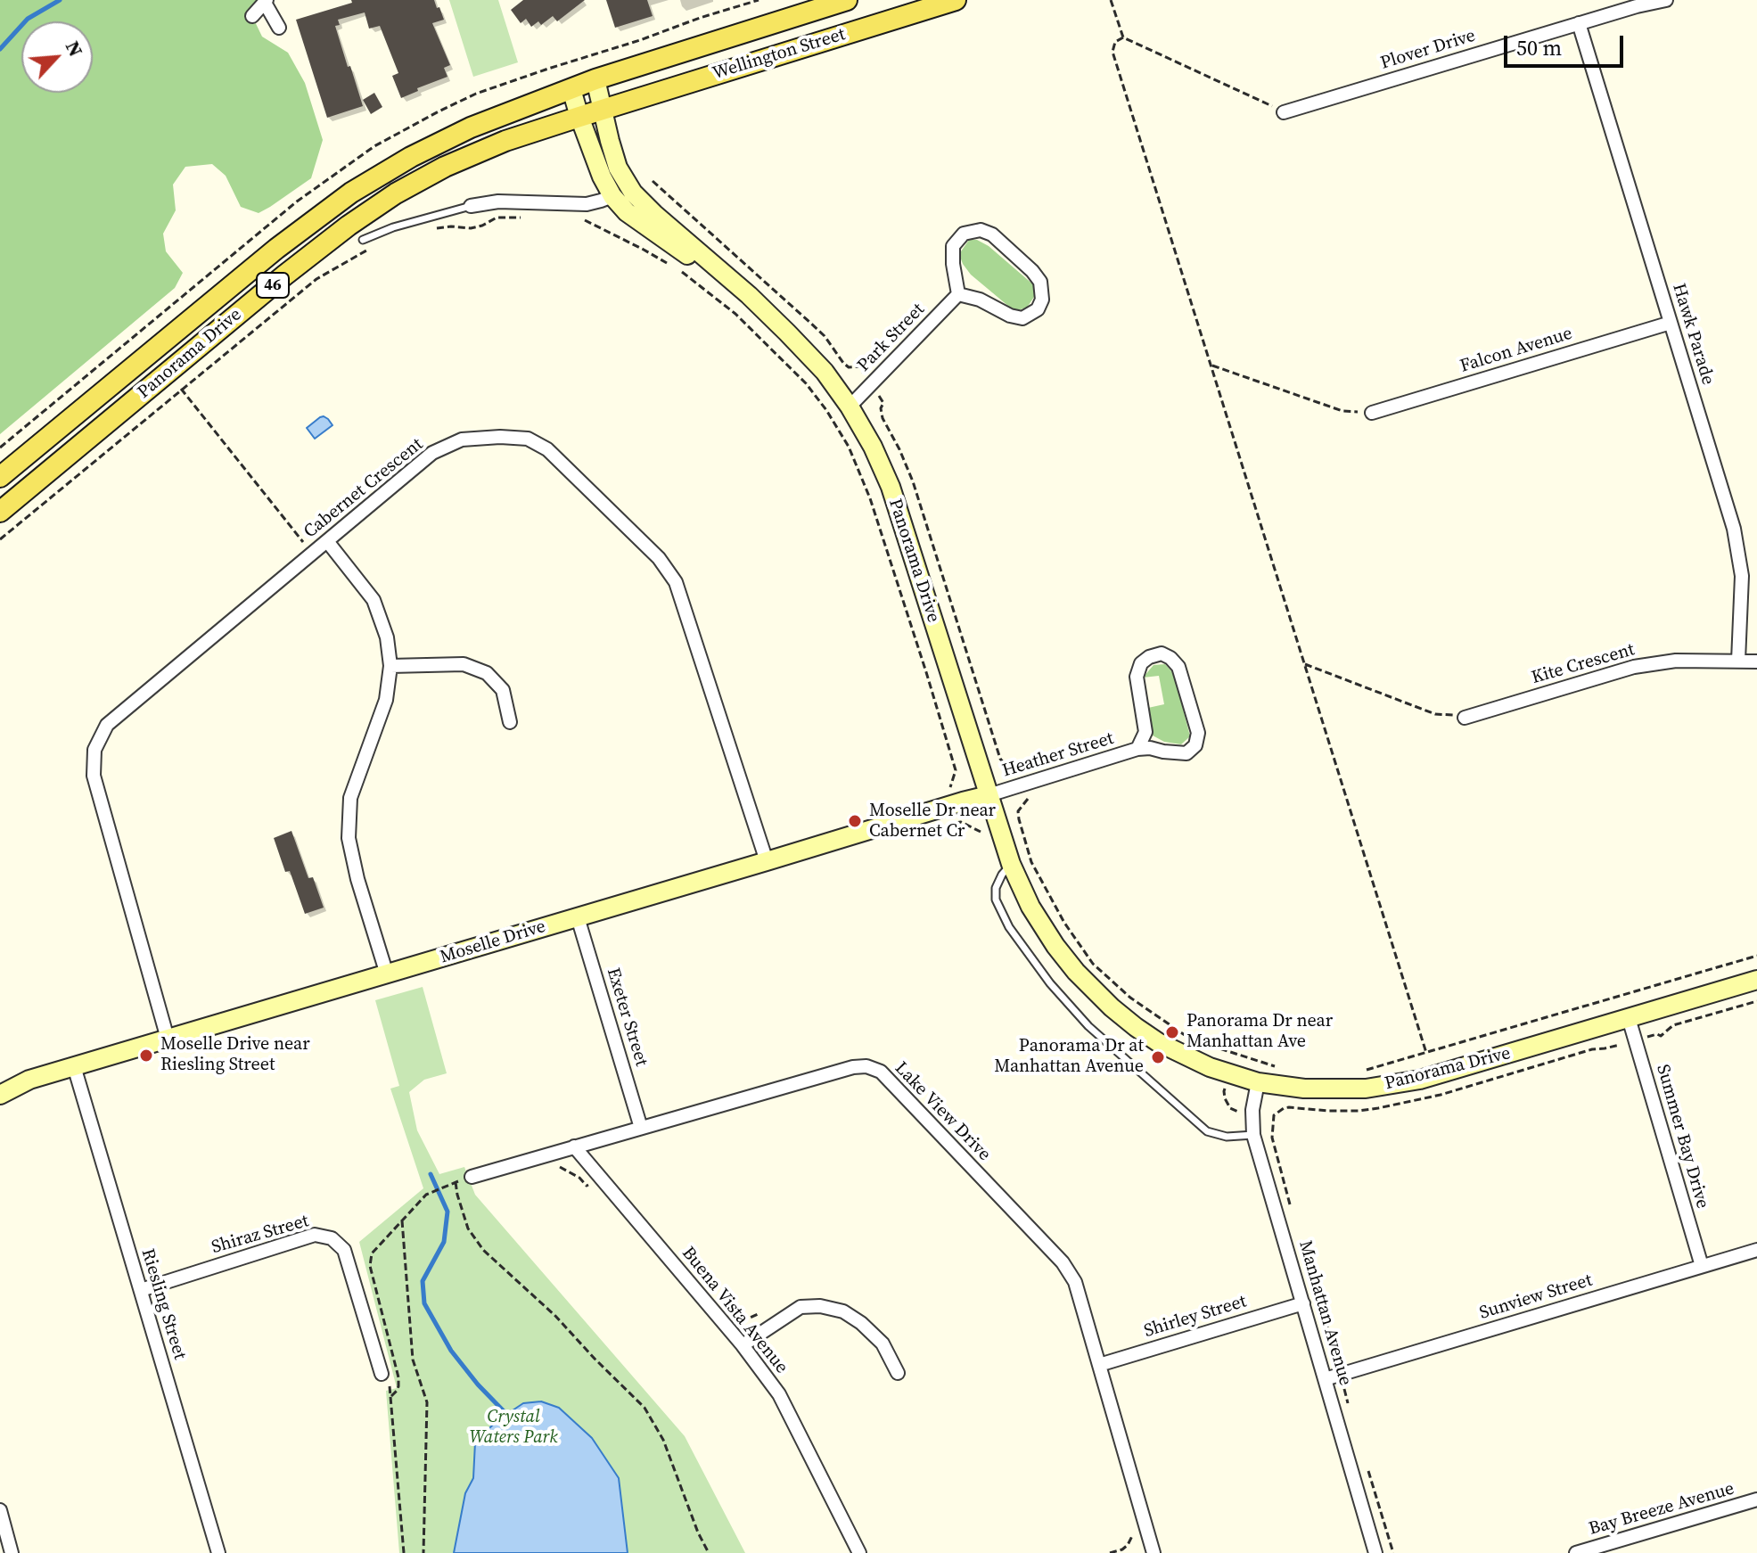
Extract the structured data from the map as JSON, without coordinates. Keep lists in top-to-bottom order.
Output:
{
  "streets": {
    "main road": ["Wellington Street", "46", "Panorama Drive"],
    "street": [
      "Plover Drive",
      "Hawk Parade",
      "Park Street",
      "Falcon Avenue",
      "Cabernet Crescent",
      "Kite Crescent",
      "Heather Street",
      "Moselle Drive",
      "Exeter Street",
      "Lake View Drive",
      "Summer Bay Drive",
      "Shiraz Street",
      "Sunview Street",
      "Riesling Street",
      "Buena Vista Avenue",
      "Manhattan Avenue",
      "Shirley Street",
      "Bay Breeze Avenue"
    ]
  },
  "crossings": [
    ["Plover Drive", "Hawk Parade"],
    ["Wellington Street", "Panorama Drive"],
    ["Hawk Parade", "Falcon Avenue"],
    ["Hawk Parade", "Kite Crescent"],
    ["Park Street", "Panorama Drive"],
    ["Panorama Drive", "Heather Street"],
    ["Panorama Drive", "Moselle Drive"],
    ["Panorama Drive", "Summer Bay Drive"],
    ["Panorama Drive", "Manhattan Avenue"],
    ["Cabernet Crescent", "Moselle Drive"],
    ["Heather Street", "Moselle Drive"],
    ["Moselle Drive", "Exeter Street"],
    ["Moselle Drive", "Riesling Street"],
    ["Exeter Street", "Lake View Drive"],
    ["Lake View Drive", "Buena Vista Avenue"],
    ["Lake View Drive", "Shirley Street"],
    ["Summer Bay Drive", "Sunview Street"],
    ["Shiraz Street", "Riesling Street"],
    ["Sunview Street", "Manhattan Avenue"],
    ["Manhattan Avenue", "Shirley Street"]
  ],
  "parks": ["Crystal Waters Park"],
  "places": [
    "Moselle Dr near Cabernet Cr",
    "Panorama Dr near Manhattan Ave",
    "Moselle Drive near Riesling Street",
    "Panorama Dr at Manhattan Avenue"
  ],
  "scale_bar": "50 m",
  "north": "top right"
}
